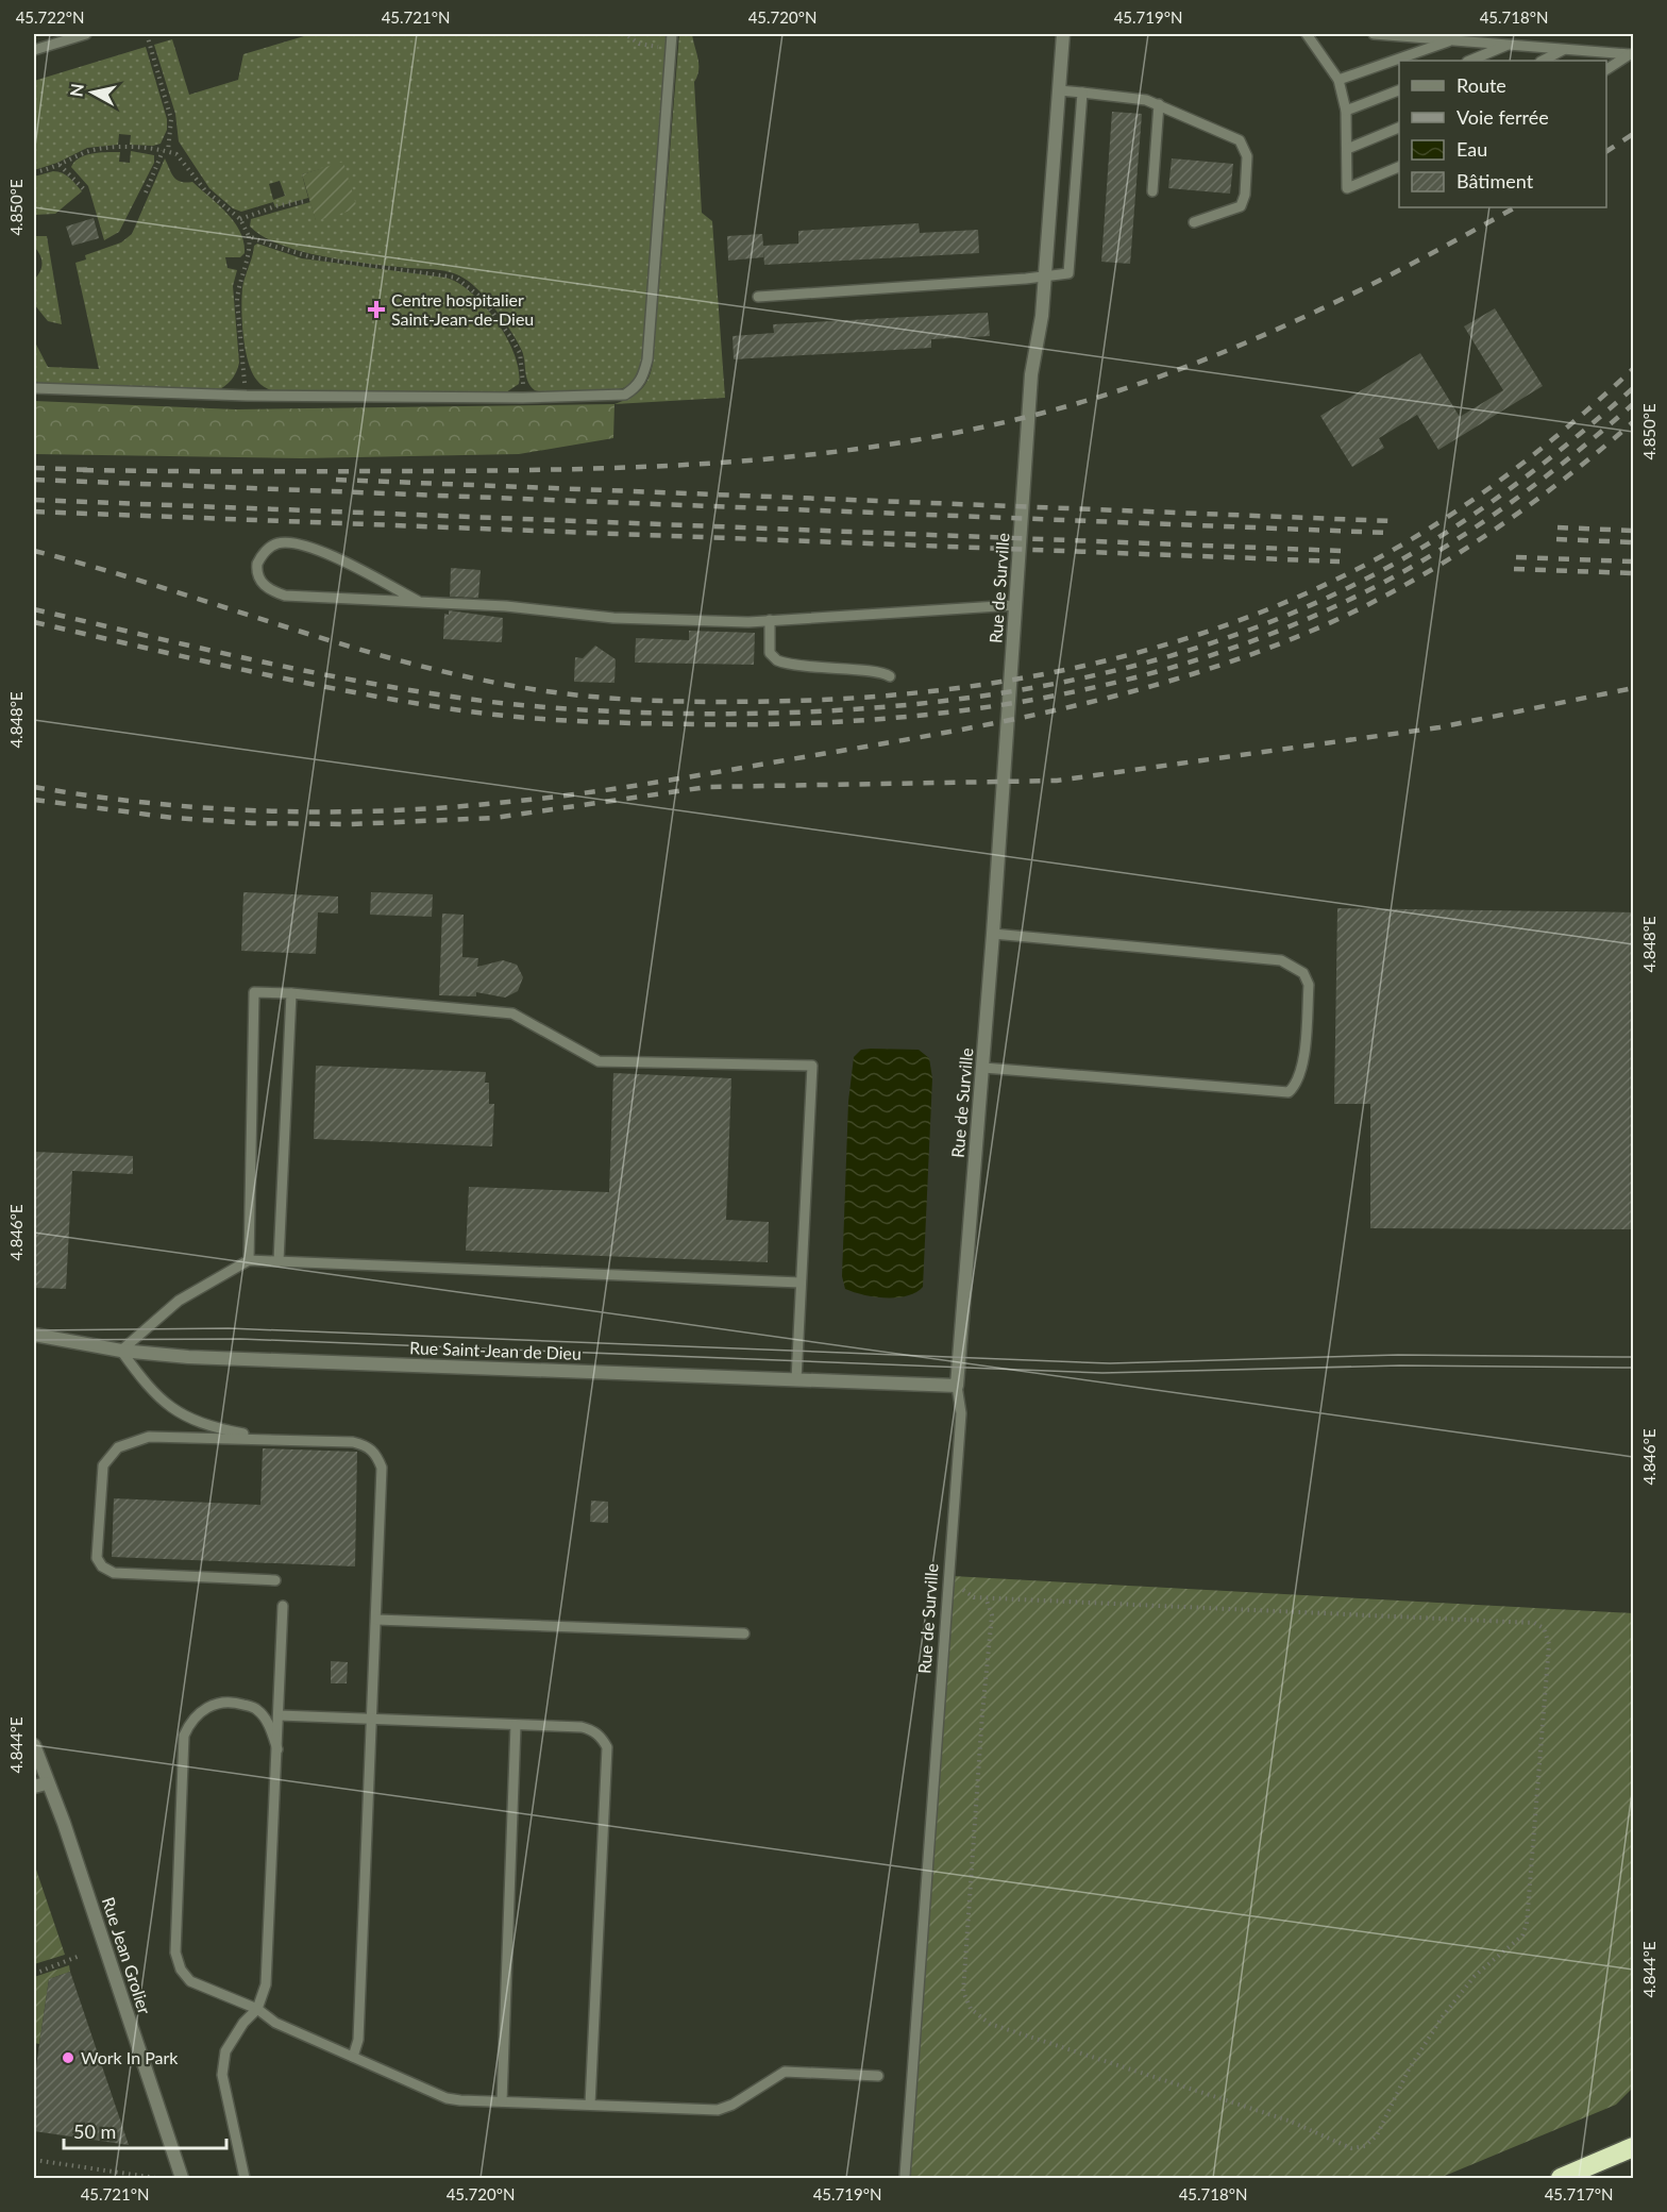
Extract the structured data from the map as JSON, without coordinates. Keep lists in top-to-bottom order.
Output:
{
  "streets": {
    "street": ["Rue de Surville", "Rue Saint-Jean de Dieu", "Rue Jean Grolier"]
  },
  "crossings": [
    ["Rue de Surville", "Rue Saint-Jean de Dieu"]
  ],
  "places": {
    "health": ["Centre hospitalier Saint-Jean-de-Dieu"],
    "other": ["Work In Park"]
  },
  "legend": [
    "Route",
    "Voie ferrée",
    "Eau",
    "Bâtiment"
  ],
  "scale_bar": "50 m",
  "north": "left",
  "coordinates": [
    "45.722°N",
    "45.721°N",
    "45.720°N",
    "45.719°N",
    "45.718°N",
    "4.850°E",
    "4.848°E",
    "4.846°E",
    "4.844°E",
    "45.717°N"
  ]
}
